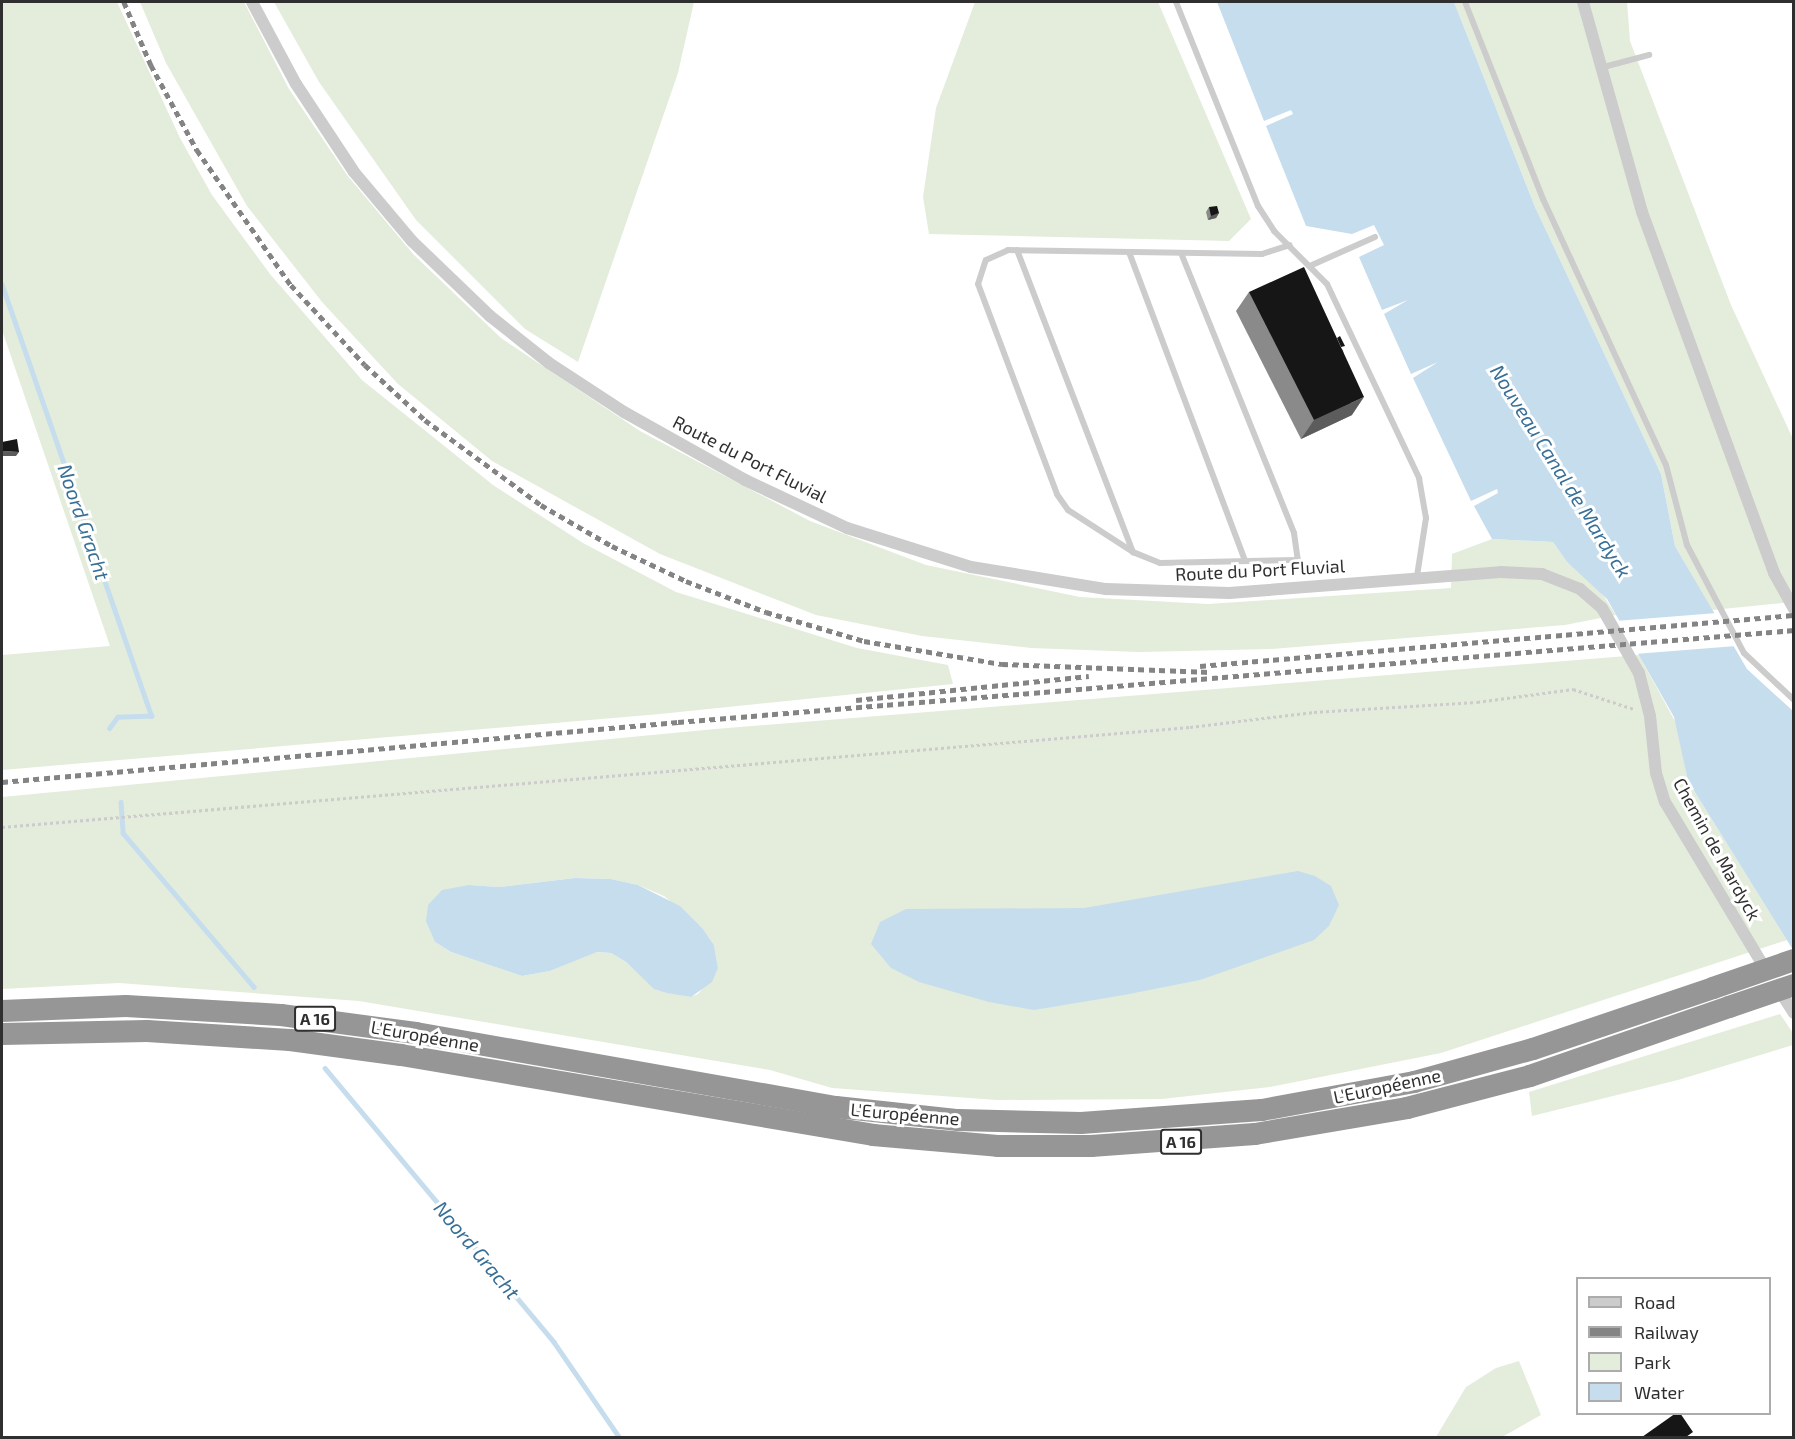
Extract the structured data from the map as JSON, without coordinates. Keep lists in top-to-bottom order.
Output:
{
  "streets": {
    "highway": ["A 16", "L'Européenne"],
    "street": ["Route du Port Fluvial", "Chemin de Mardyck"]
  },
  "crossings": [
    ["Route du Port Fluvial", "Chemin de Mardyck"]
  ],
  "water": ["Nouveau Canal de Mardyck", "Noord Gracht"],
  "legend": [
    "Road",
    "Railway",
    "Park",
    "Water"
  ]
}
